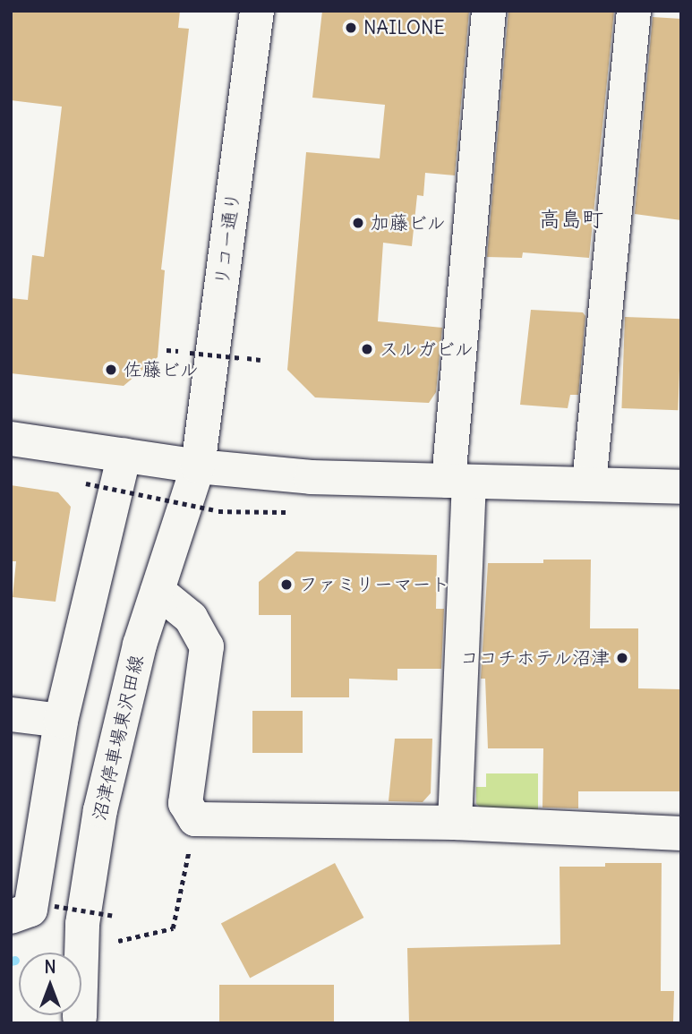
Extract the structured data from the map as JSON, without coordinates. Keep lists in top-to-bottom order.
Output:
{
  "streets": {
    "street": ["リコー通り", "沼津停車場東沢田線"]
  },
  "crossings": [
    ["リコー通り", "沼津停車場東沢田線"]
  ],
  "districts": ["高島町"],
  "places": [
    "NAILONE",
    "加藤ビル",
    "スルガビル",
    "佐藤ビル",
    "ファミリーマート",
    "ココチホテル沼津"
  ],
  "north": "top"
}
